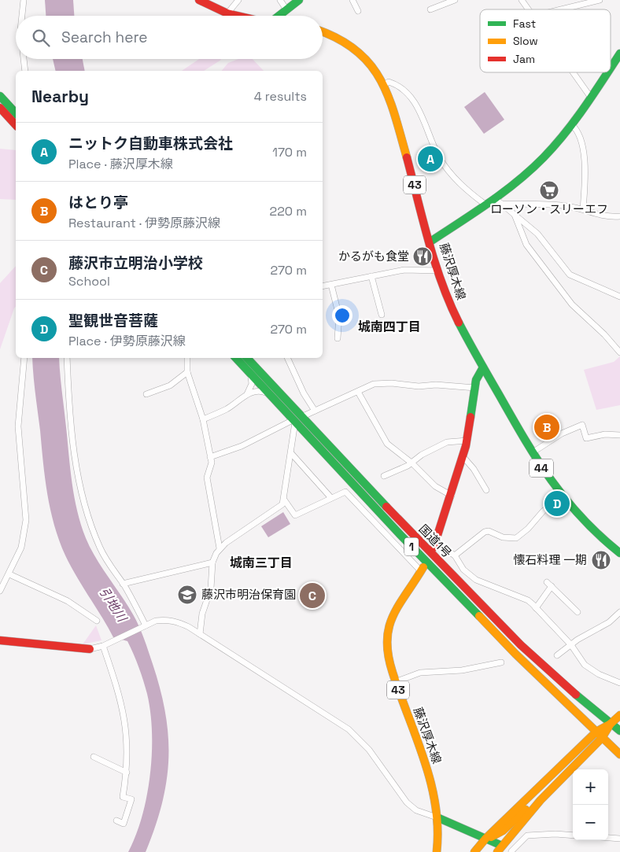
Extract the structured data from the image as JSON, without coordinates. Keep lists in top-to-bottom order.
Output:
{
  "streets": {
    "main road": [
      "43",
      "藤沢厚木線",
      "44",
      "国道1号",
      "1"
    ]
  },
  "crossings": [
    ["藤沢厚木線", "44"],
    ["国道1号", "1"]
  ],
  "districts": ["城南四丁目", "城南三丁目"],
  "water": ["引地川"],
  "places": {
    "supermarket": ["ローソン・スリーエフ"],
    "restaurant": ["かるがも食堂", "懐石料理 一期"],
    "school or university": ["藤沢市明治保育園"]
  },
  "legend": ["Fast", "Slow", "Jam"],
  "page": {
    "search": "Search here",
    "heading": ["Nearby", "4 results"],
    "list": [
      {
        "mark": "A",
        "name": "ニットク自動車株式会社",
        "note": "Place · 藤沢厚木線",
        "value": "170 m"
      },
      {
        "mark": "B",
        "name": "はとり亭",
        "note": "Restaurant · 伊勢原藤沢線",
        "value": "220 m"
      },
      {
        "mark": "C",
        "name": "藤沢市立明治小学校",
        "note": "School",
        "value": "270 m"
      },
      {
        "mark": "D",
        "name": "聖観世音菩薩",
        "note": "Place · 伊勢原藤沢線",
        "value": "270 m"
      }
    ],
    "pins": [
      "A",
      "B",
      "D",
      "C"
    ],
    "map_buttons": ["+", "−"]
  }
}
